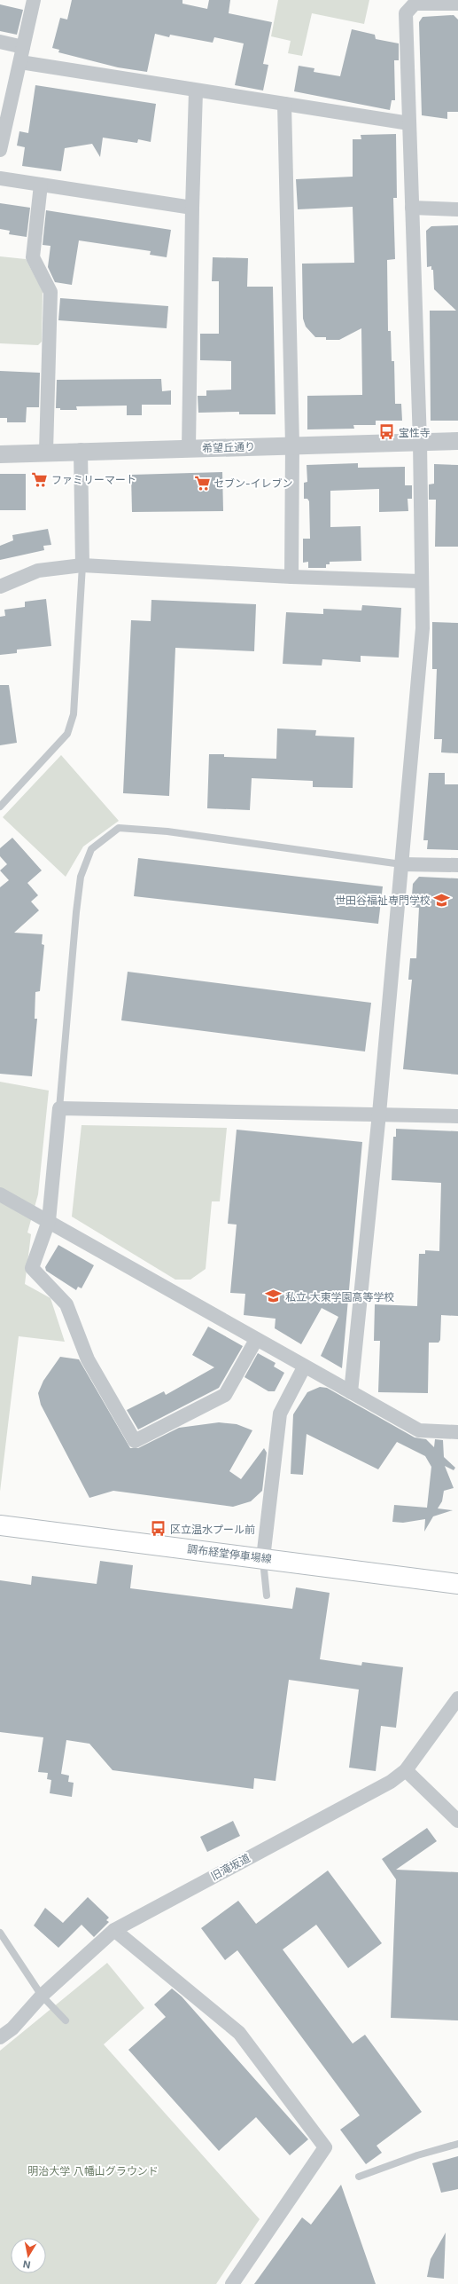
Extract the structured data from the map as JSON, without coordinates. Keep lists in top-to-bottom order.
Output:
{
  "streets": {
    "main road": ["調布経堂停車場線"],
    "street": ["希望丘通り", "旧滝坂道"]
  },
  "parks": ["明治大学 八幡山グラウンド"],
  "places": {
    "bus stop": ["宝性寺", "区立温水プール前"],
    "supermarket": ["ファミリーマート", "セブン-イレブン"],
    "school or university": ["世田谷福祉専門学校", "私立 大東学園高等学校"]
  },
  "north": "bottom"
}
